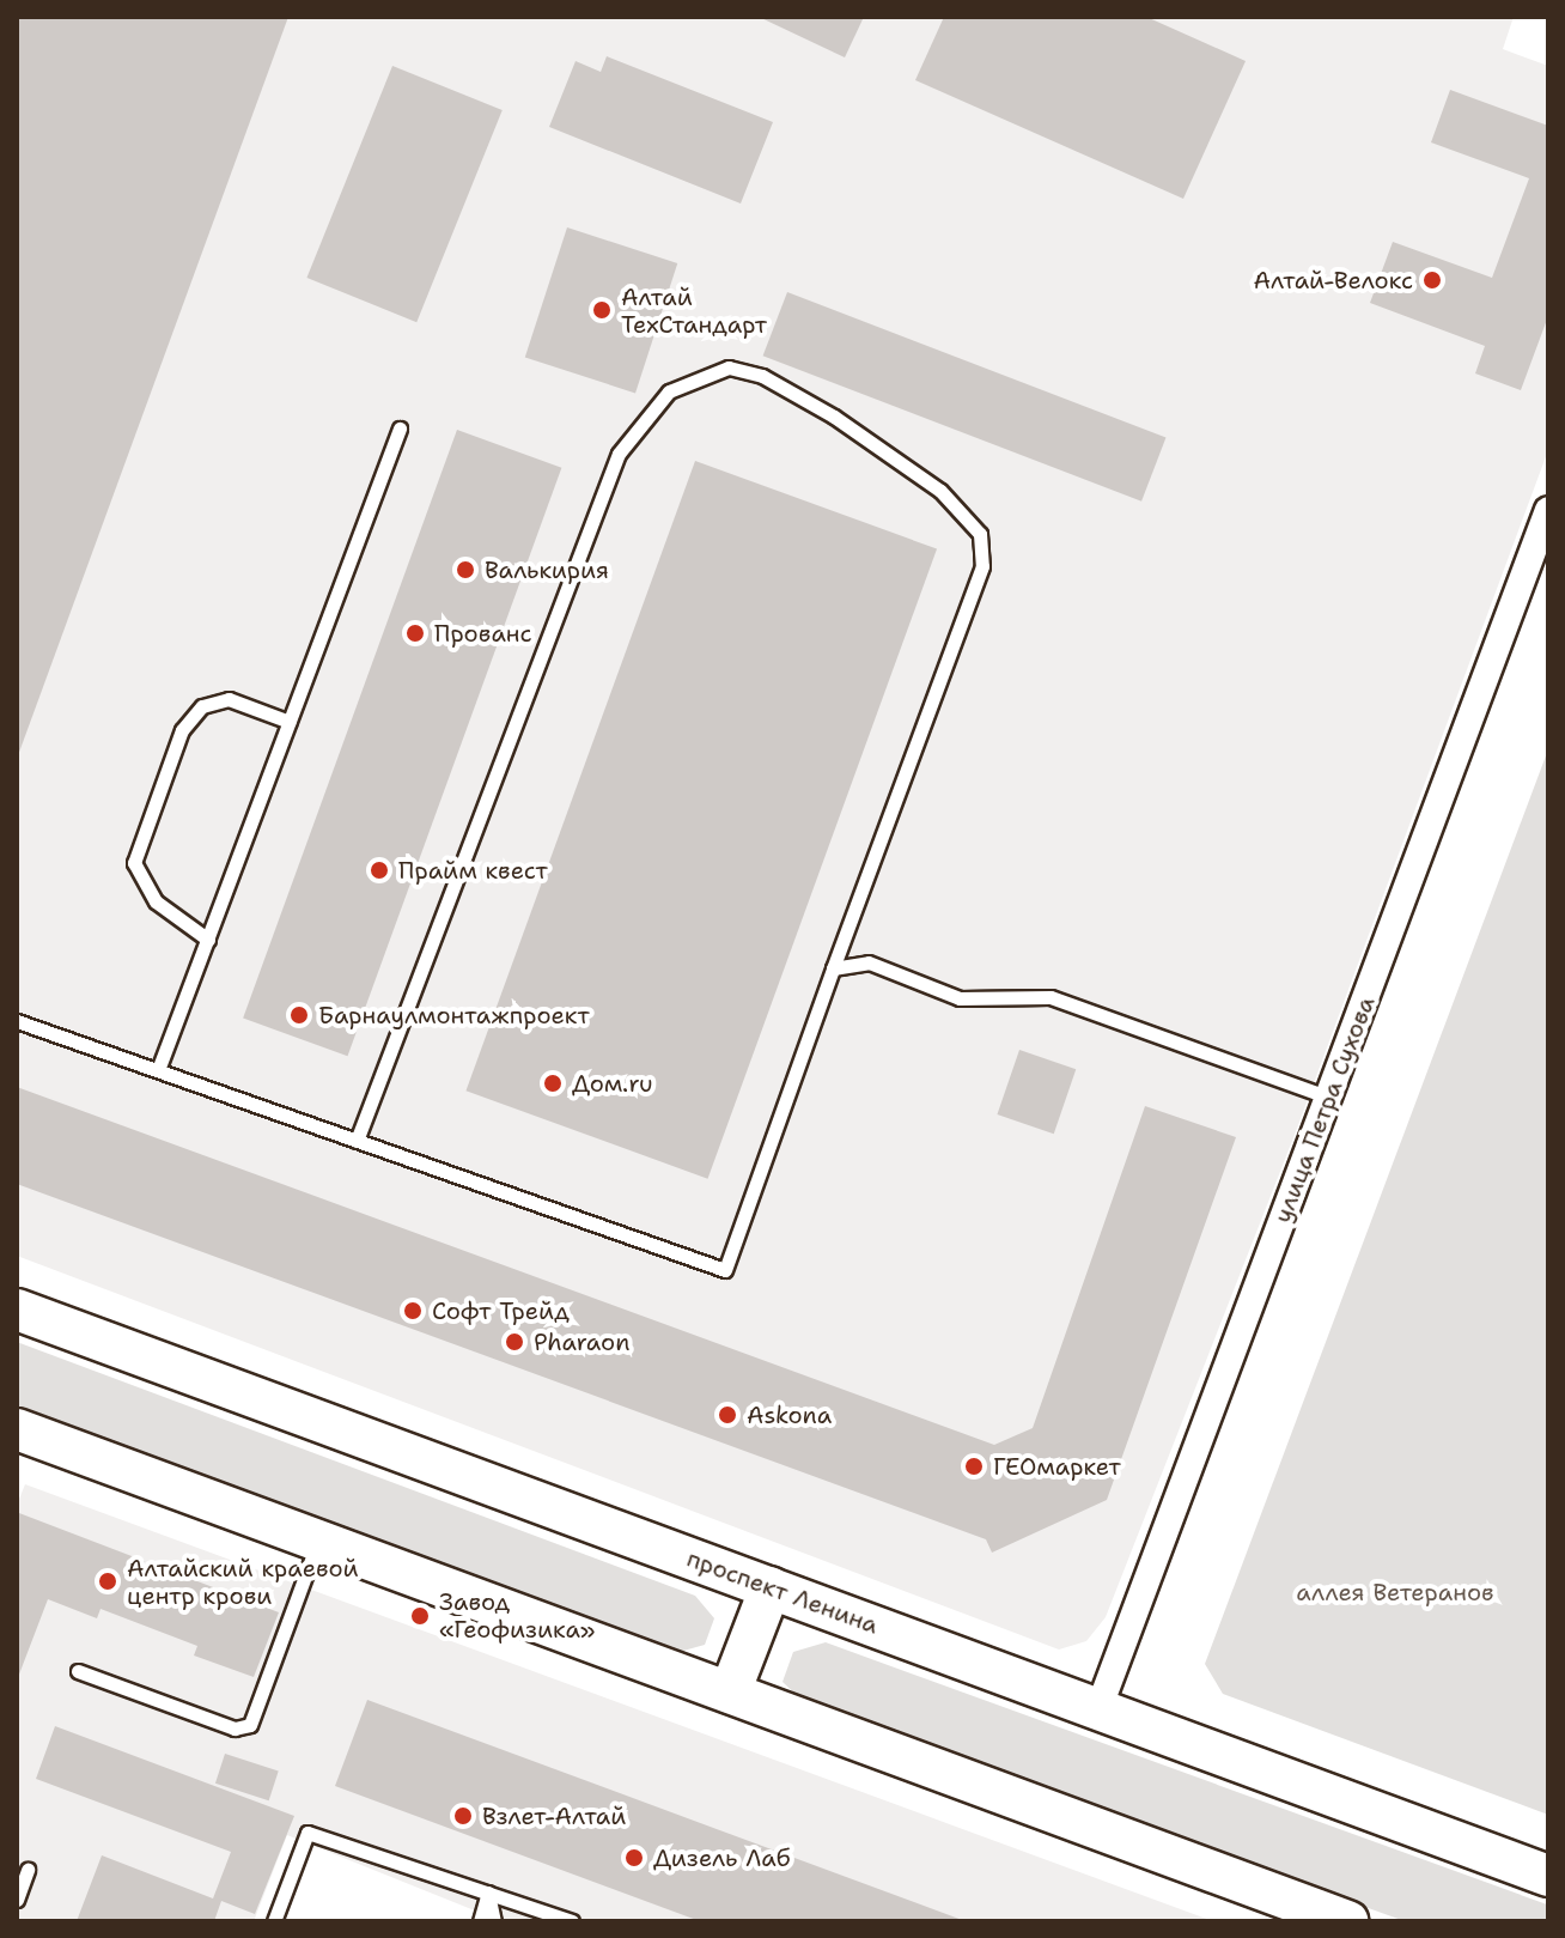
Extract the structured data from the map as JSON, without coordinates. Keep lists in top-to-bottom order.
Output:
{
  "streets": {
    "main road": ["проспект Ленина"],
    "street": ["улица Петра Сухова"]
  },
  "crossings": [
    ["улица Петра Сухова", "проспект Ленина"]
  ],
  "parks": ["аллея Ветеранов"],
  "places": [
    "Алтай-Велокс",
    "Алтай ТехСтандарт",
    "Валькирия",
    "Прованс",
    "Прайм квест",
    "Барнаулмонтажпроект",
    "Дом.ru",
    "Софт Трейд",
    "Pharaon",
    "Askona",
    "ГЕОмаркет",
    "Алтайский краевой центр крови",
    "Завод «Геофизика»",
    "Взлет-Алтай",
    "Дизель Лаб"
  ]
}
